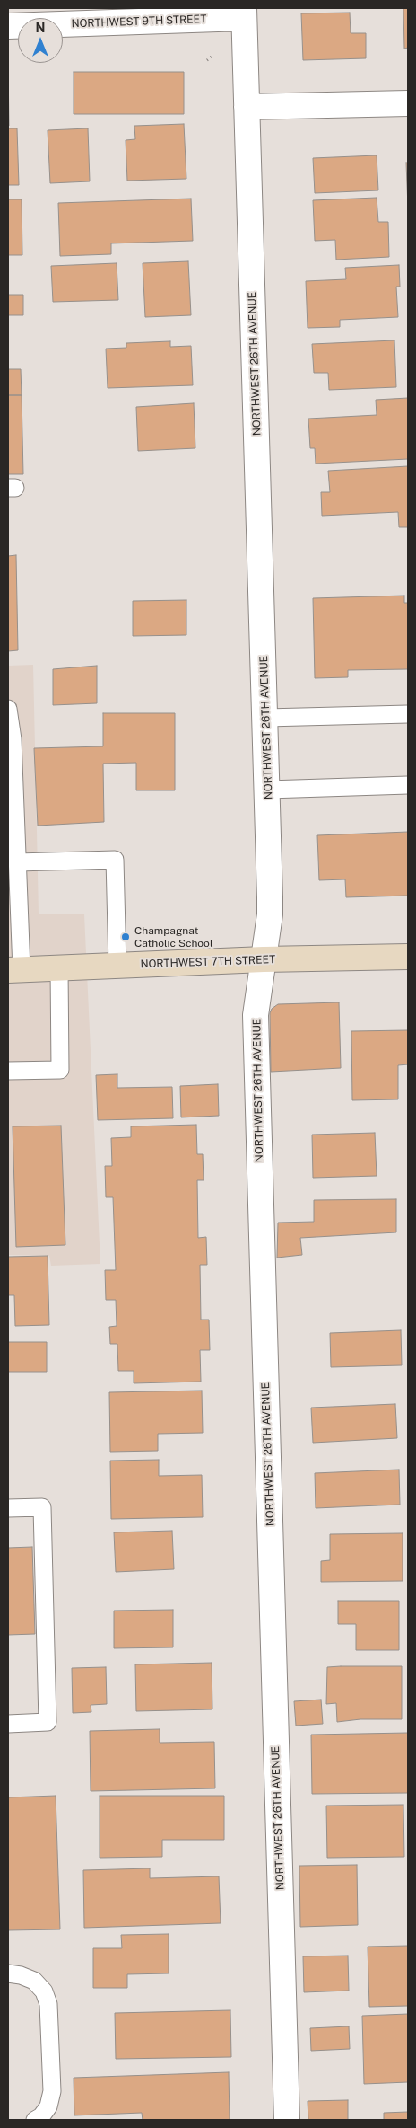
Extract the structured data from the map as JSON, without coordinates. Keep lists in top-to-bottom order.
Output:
{
  "streets": {
    "main road": ["NORTHWEST 7TH STREET"],
    "street": ["NORTHWEST 9TH STREET", "NORTHWEST 26TH AVENUE"]
  },
  "crossings": [
    ["NORTHWEST 9TH STREET", "NORTHWEST 26TH AVENUE"],
    ["NORTHWEST 26TH AVENUE", "NORTHWEST 7TH STREET"]
  ],
  "places": ["Champagnat Catholic School"],
  "north": "top"
}
